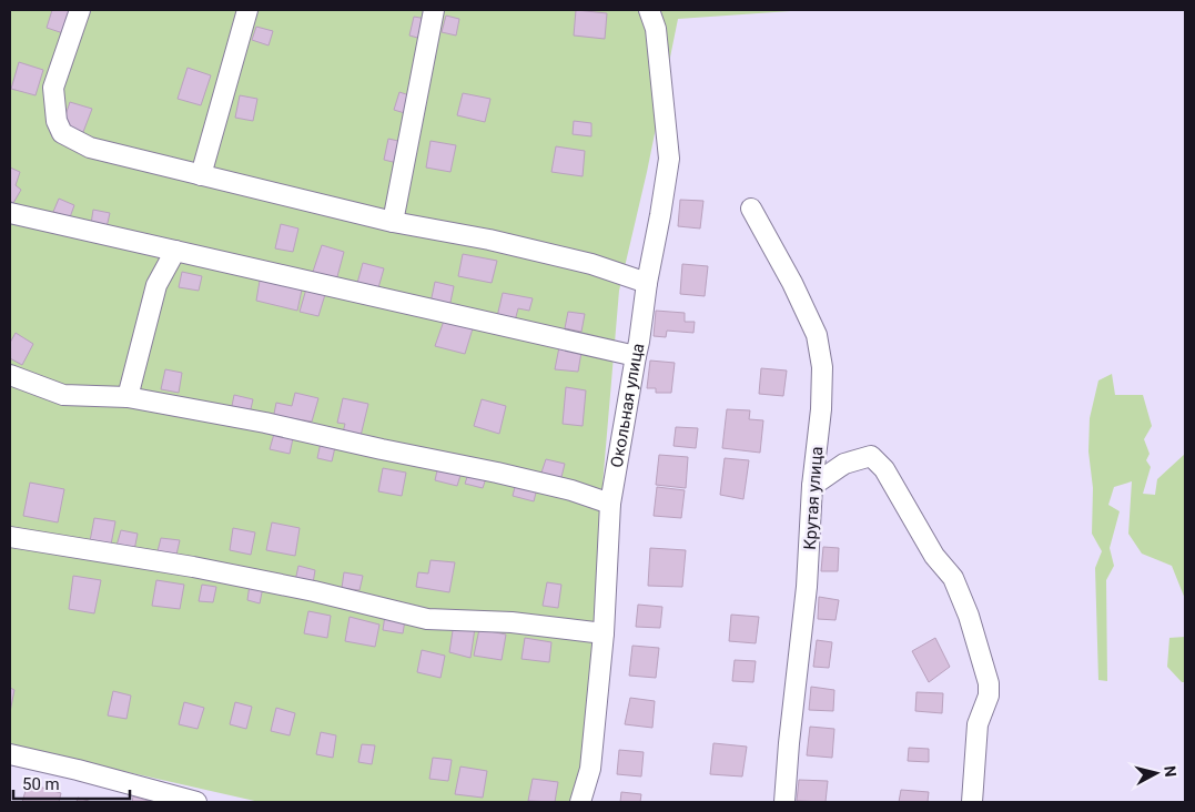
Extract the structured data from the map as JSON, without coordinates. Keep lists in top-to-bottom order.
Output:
{
  "streets": {
    "street": ["Окольная улица", "Крутая улица"]
  },
  "scale_bar": "50 m",
  "north": "right"
}
